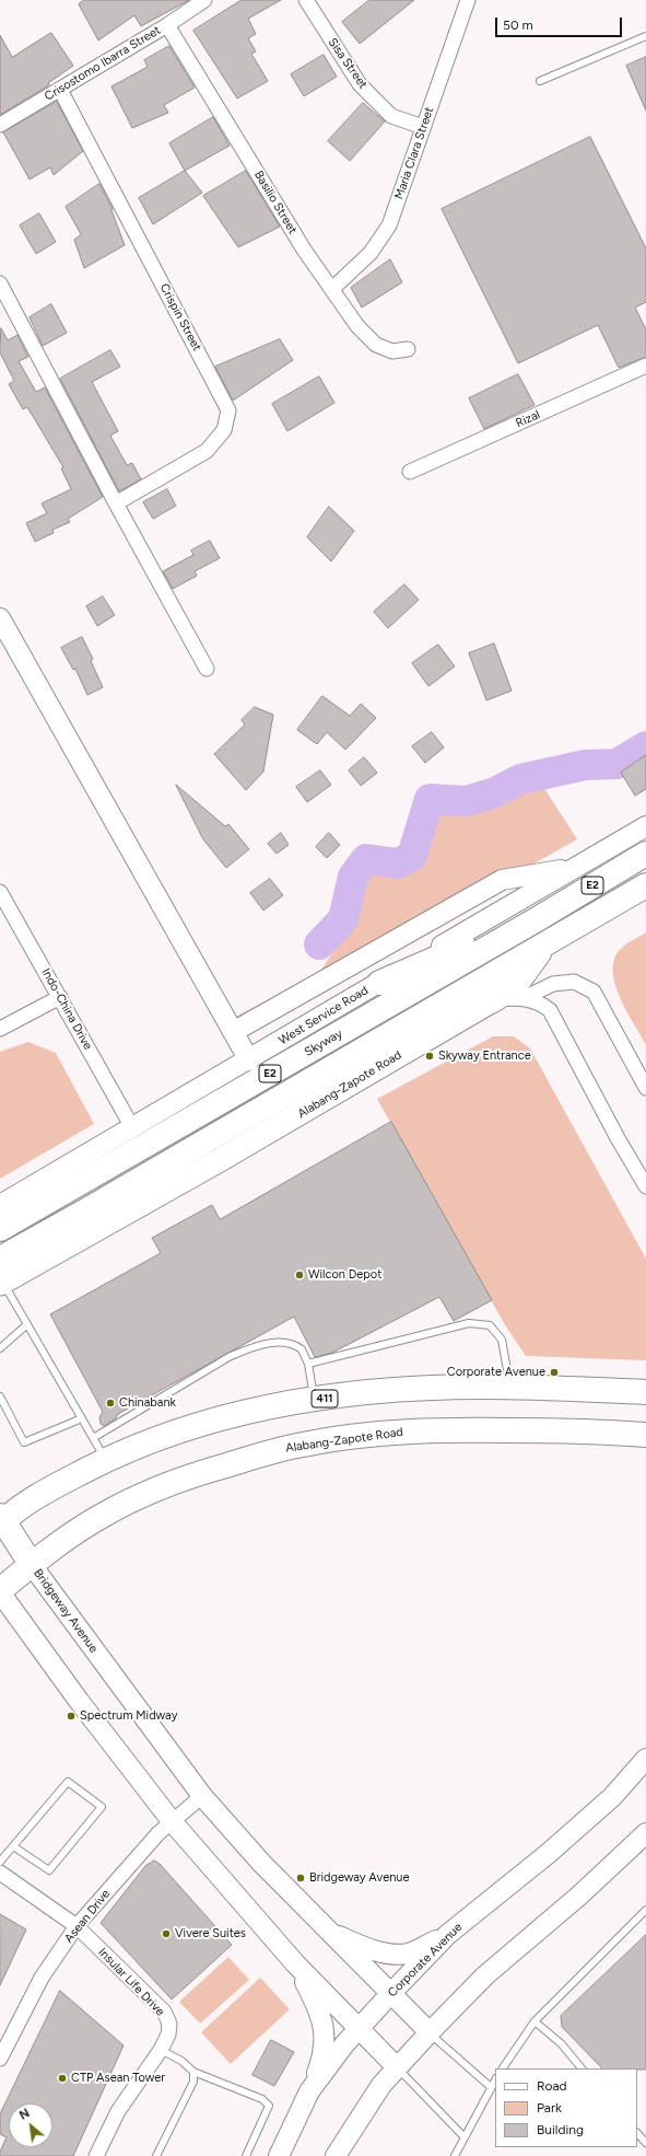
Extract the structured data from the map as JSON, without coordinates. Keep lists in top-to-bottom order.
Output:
{
  "streets": {
    "highway": [
      "E2",
      "Skyway",
      "Alabang-Zapote Road",
      "411",
      "Bridgeway Avenue"
    ],
    "main road": ["West Service Road", "Corporate Avenue"],
    "street": [
      "Crisostomo Ibarra Street",
      "Sisa Street",
      "Maria Clara Street",
      "Basilio Street",
      "Crispin Street",
      "Rizal",
      "Indo-China Drive",
      "Asean Drive",
      "Insular Life Drive"
    ]
  },
  "crossings": [
    ["Crisostomo Ibarra Street", "Basilio Street"],
    ["Crisostomo Ibarra Street", "Crispin Street"],
    ["Sisa Street", "Maria Clara Street"],
    ["Maria Clara Street", "Basilio Street"],
    ["E2", "Alabang-Zapote Road"],
    ["Indo-China Drive", "West Service Road"],
    ["Alabang-Zapote Road", "Bridgeway Avenue"],
    ["411", "Bridgeway Avenue"],
    ["Bridgeway Avenue", "Asean Drive"],
    ["Bridgeway Avenue", "Corporate Avenue"],
    ["Asean Drive", "Insular Life Drive"]
  ],
  "places": [
    "Skyway Entrance",
    "Wilcon Depot",
    "Corporate Avenue",
    "Chinabank",
    "Spectrum Midway",
    "Bridgeway Avenue",
    "Vivere Suites",
    "CTP Asean Tower"
  ],
  "legend": ["Road", "Park", "Building"],
  "scale_bar": "50 m",
  "north": "top left"
}
